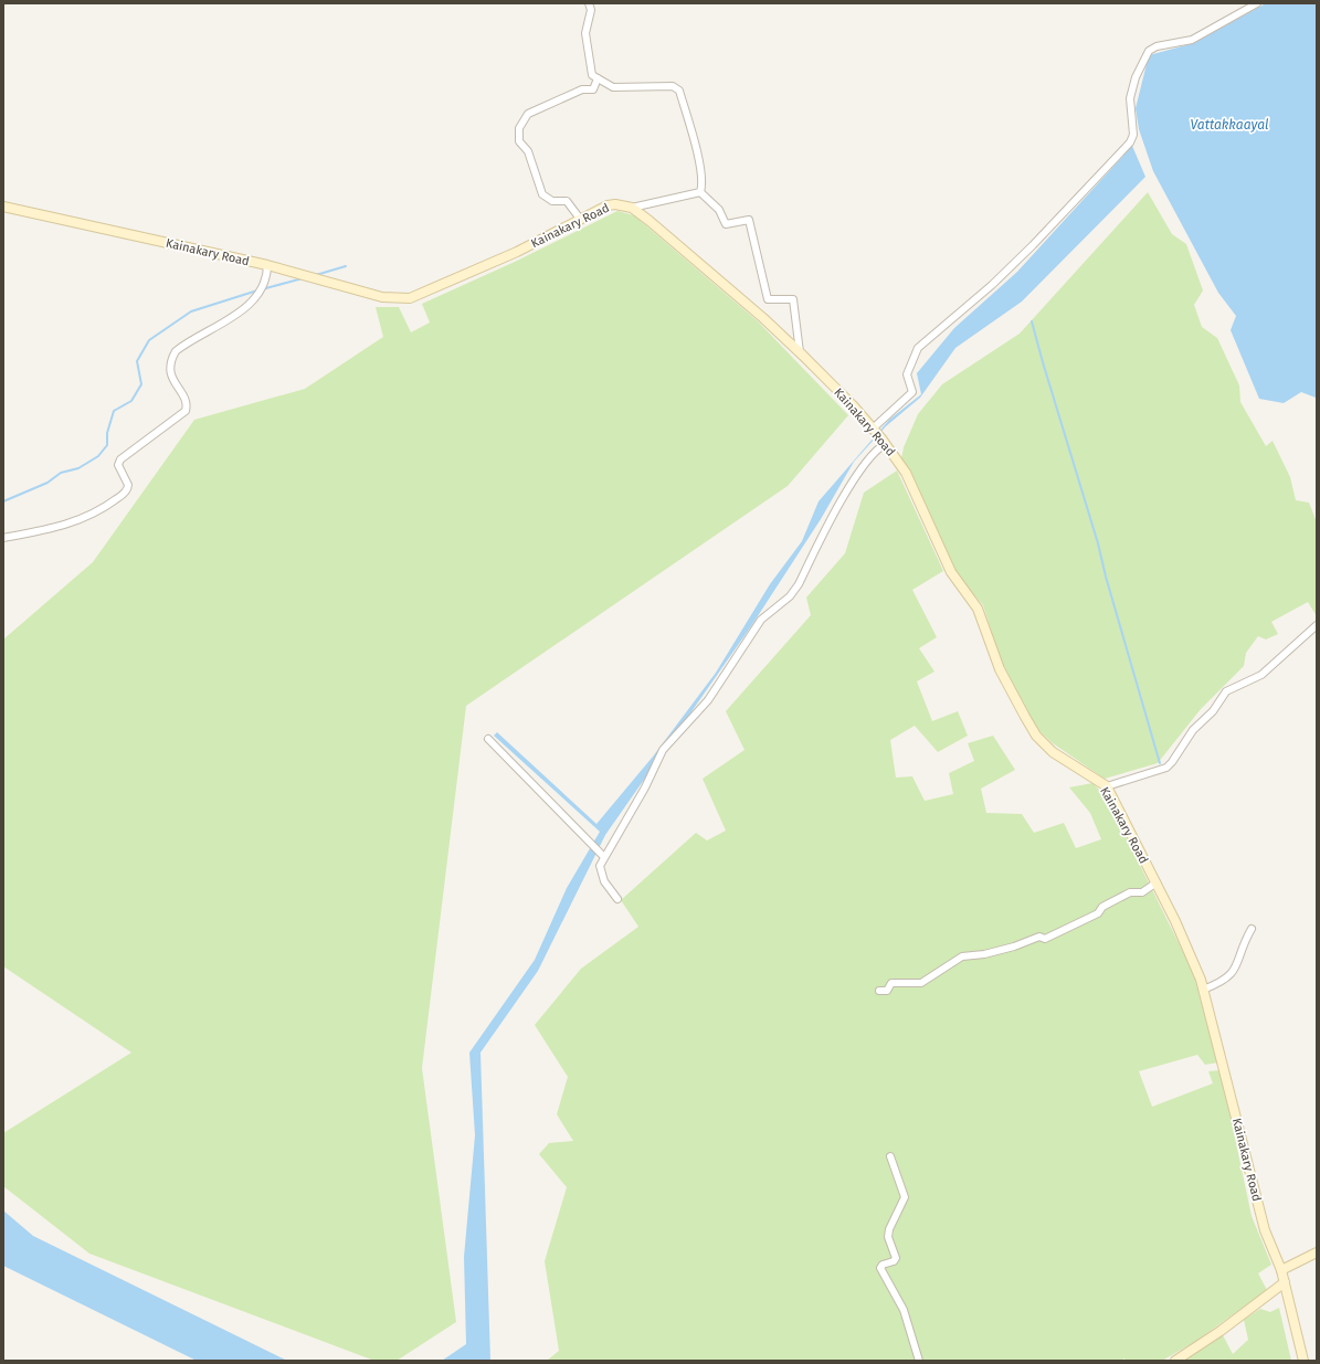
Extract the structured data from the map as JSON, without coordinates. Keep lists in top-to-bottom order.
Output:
{
  "streets": {
    "main road": ["Kainakary Road"]
  },
  "water": ["Vattakkaayal"]
}
